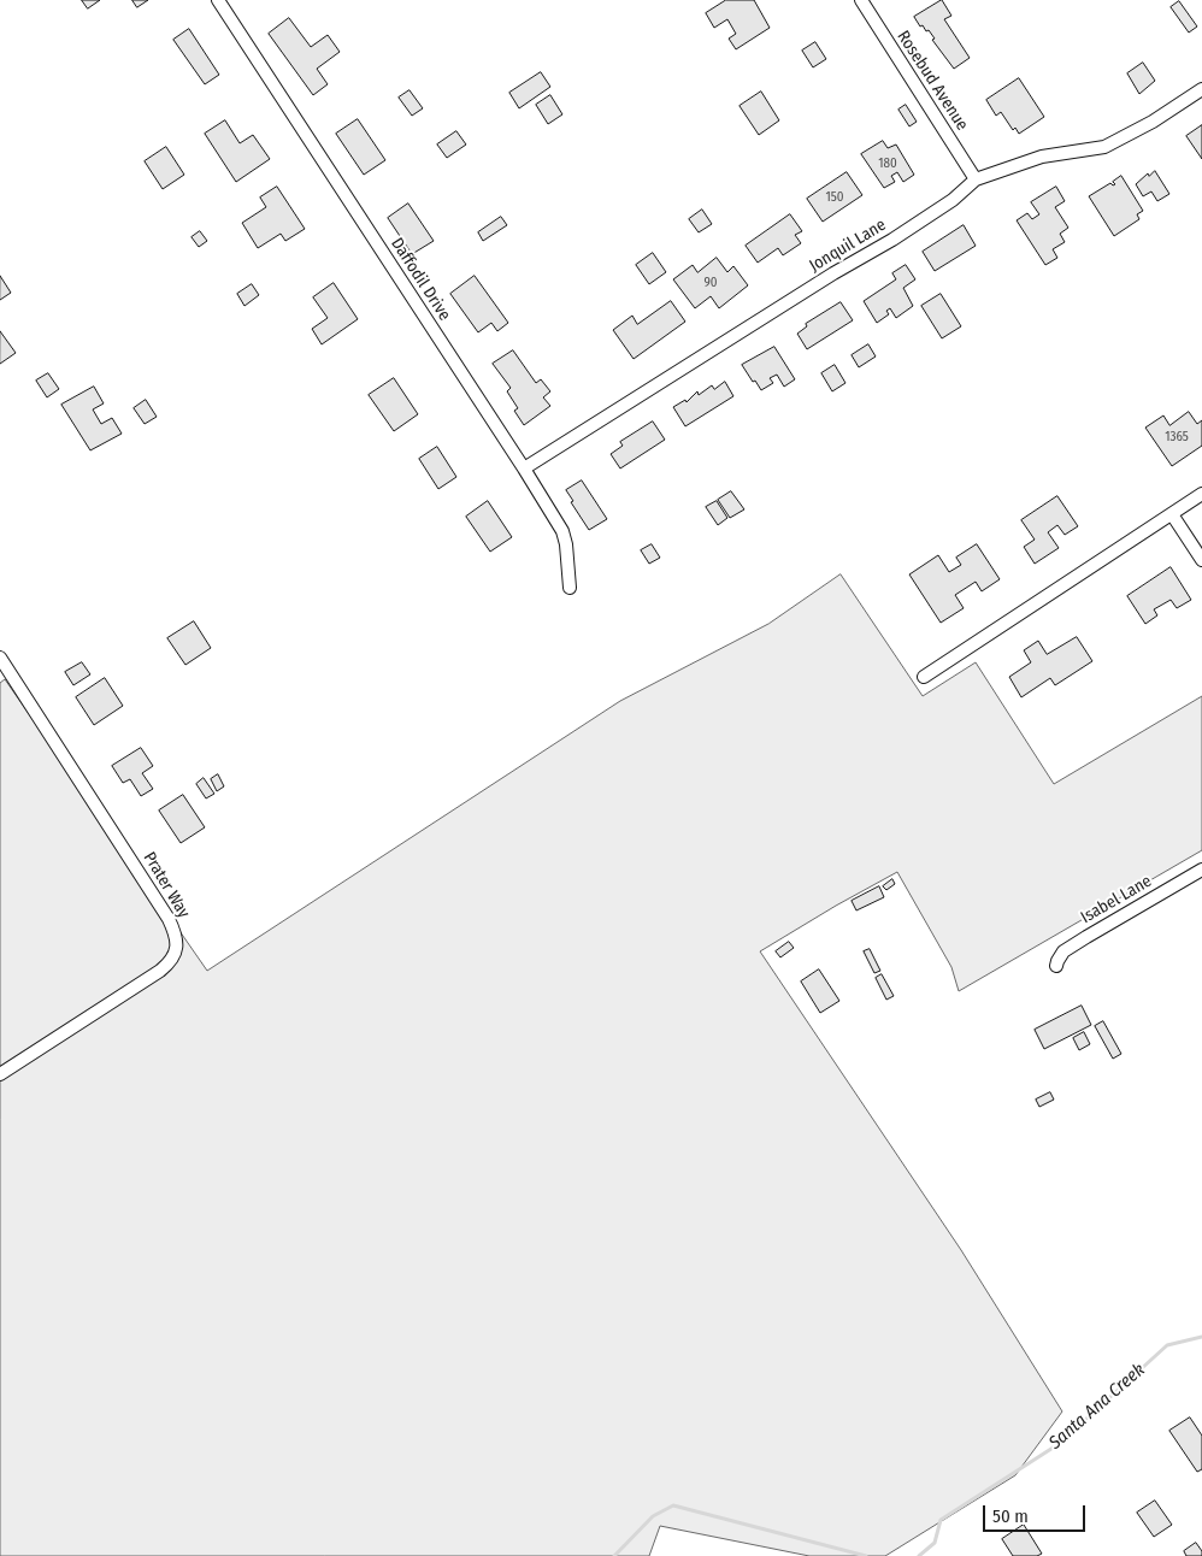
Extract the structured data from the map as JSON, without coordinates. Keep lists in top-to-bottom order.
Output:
{
  "streets": {
    "street": [
      "Rosebud Avenue",
      "Jonquil Lane",
      "Daffodil Drive",
      "Prater Way",
      "Isabel Lane"
    ]
  },
  "crossings": [
    ["Rosebud Avenue", "Jonquil Lane"],
    ["Jonquil Lane", "Daffodil Drive"]
  ],
  "water": ["Santa Ana Creek"],
  "house_numbers": [
    "180",
    "150",
    "90",
    "1365"
  ],
  "scale_bar": "50 m"
}
